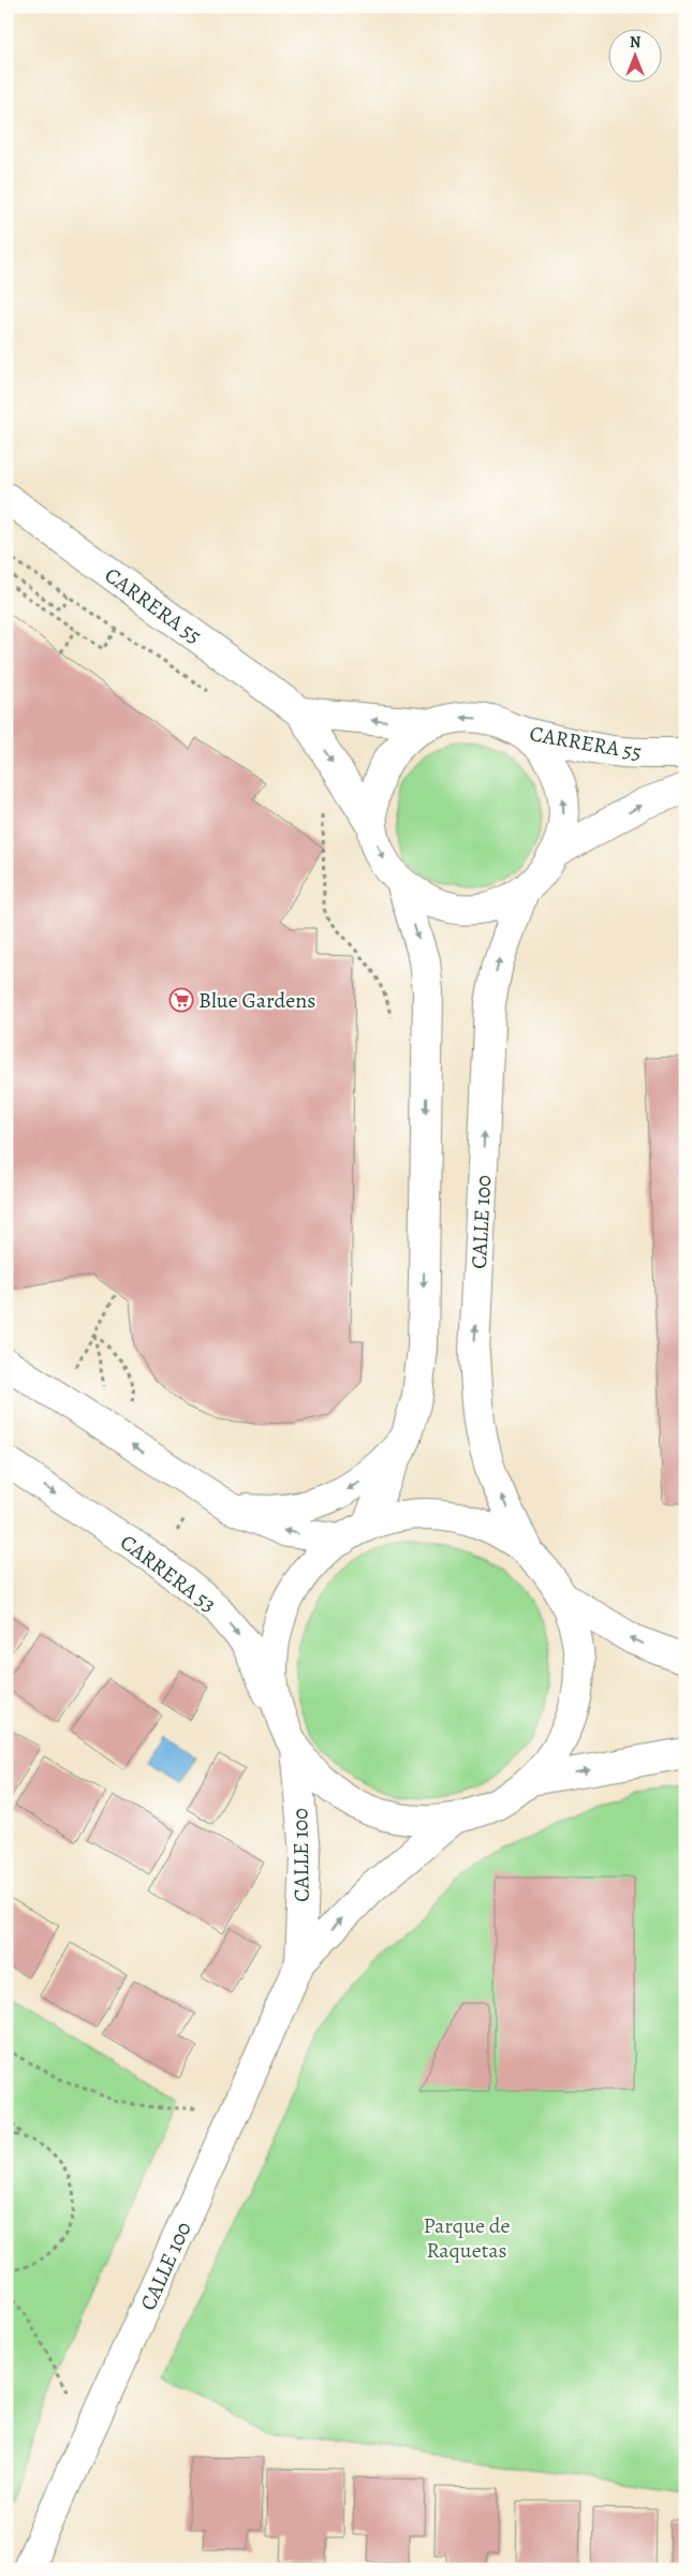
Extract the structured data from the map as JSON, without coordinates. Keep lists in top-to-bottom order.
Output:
{
  "streets": {
    "street": ["CARRERA 55", "CALLE 100", "CARRERA 53"]
  },
  "crossings": [
    ["CALLE 100", "CARRERA 53"]
  ],
  "parks": ["Parque de Raquetas"],
  "places": {
    "supermarket": ["Blue Gardens"]
  },
  "north": "top"
}
